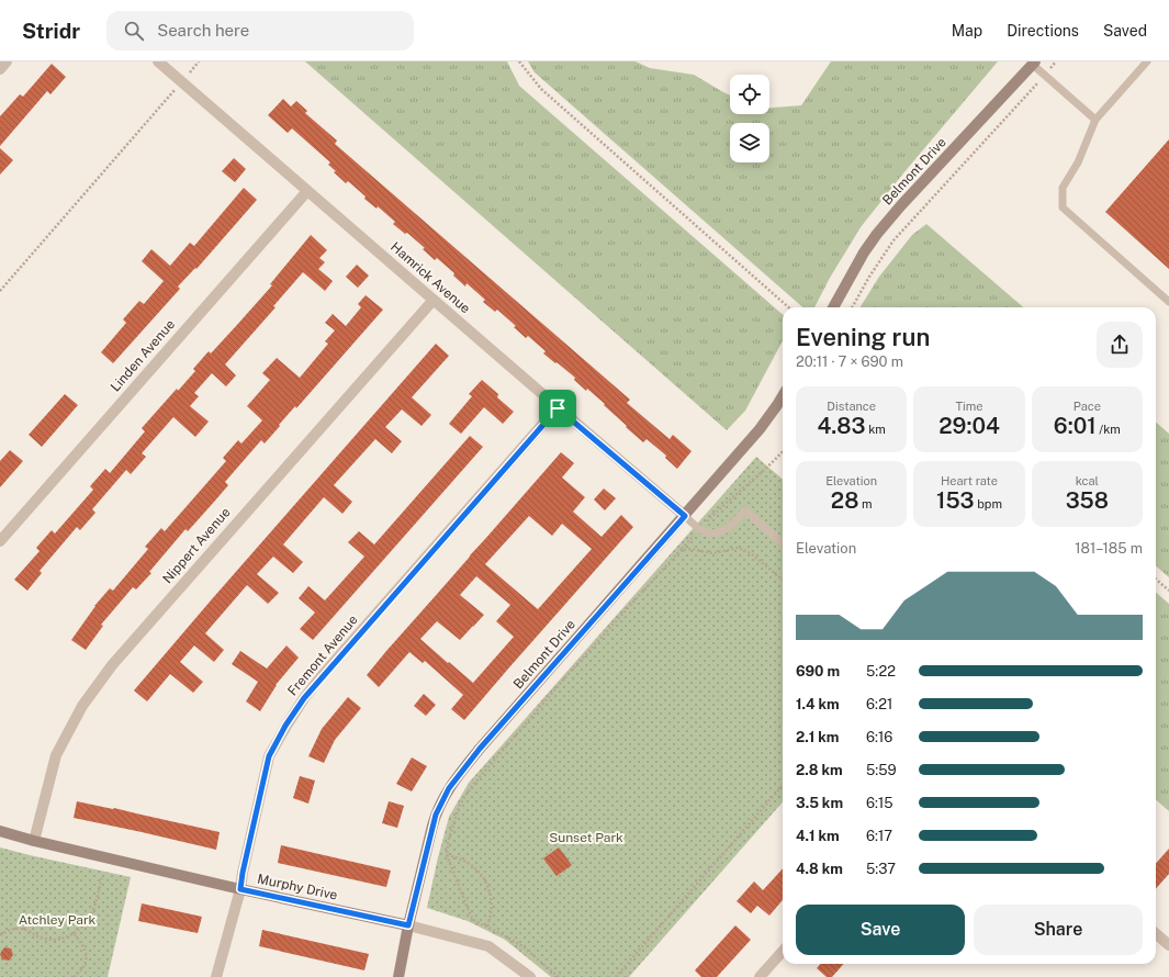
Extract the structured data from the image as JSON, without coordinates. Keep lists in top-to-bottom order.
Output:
{
  "streets": {
    "street": [
      "Belmont Drive",
      "Hamrick Avenue",
      "Linden Avenue",
      "Nippert Avenue",
      "Fremont Avenue",
      "Murphy Drive"
    ]
  },
  "crossings": [
    ["Belmont Drive", "Hamrick Avenue"],
    ["Belmont Drive", "Murphy Drive"],
    ["Hamrick Avenue", "Linden Avenue"],
    ["Hamrick Avenue", "Nippert Avenue"],
    ["Hamrick Avenue", "Fremont Avenue"],
    ["Nippert Avenue", "Murphy Drive"],
    ["Fremont Avenue", "Murphy Drive"]
  ],
  "parks": ["Sunset Park", "Atchley Park"],
  "page": {
    "header": "Stridr",
    "search": "Search here",
    "nav": ["Map", "Directions", "Saved"],
    "heading": ["Evening run", "20:11 · 7 × 690 m"],
    "stats": [
      ["Distance", "4.83 km"],
      ["Time", "29:04"],
      ["Pace", "6:01 /km"],
      ["Elevation", "28 m"],
      ["Heart rate", "153 bpm"],
      ["kcal", "358"]
    ],
    "chart": ["Elevation", "181–185 m"],
    "list": [
      {
        "name": "690 m",
        "note": "5:22"
      },
      {
        "name": "1.4 km",
        "note": "6:21"
      },
      {
        "name": "2.1 km",
        "note": "6:16"
      },
      {
        "name": "2.8 km",
        "note": "5:59"
      },
      {
        "name": "3.5 km",
        "note": "6:15"
      },
      {
        "name": "4.1 km",
        "note": "6:17"
      },
      {
        "name": "4.8 km",
        "note": "5:37"
      }
    ],
    "buttons": ["Save", "Share"]
  }
}
